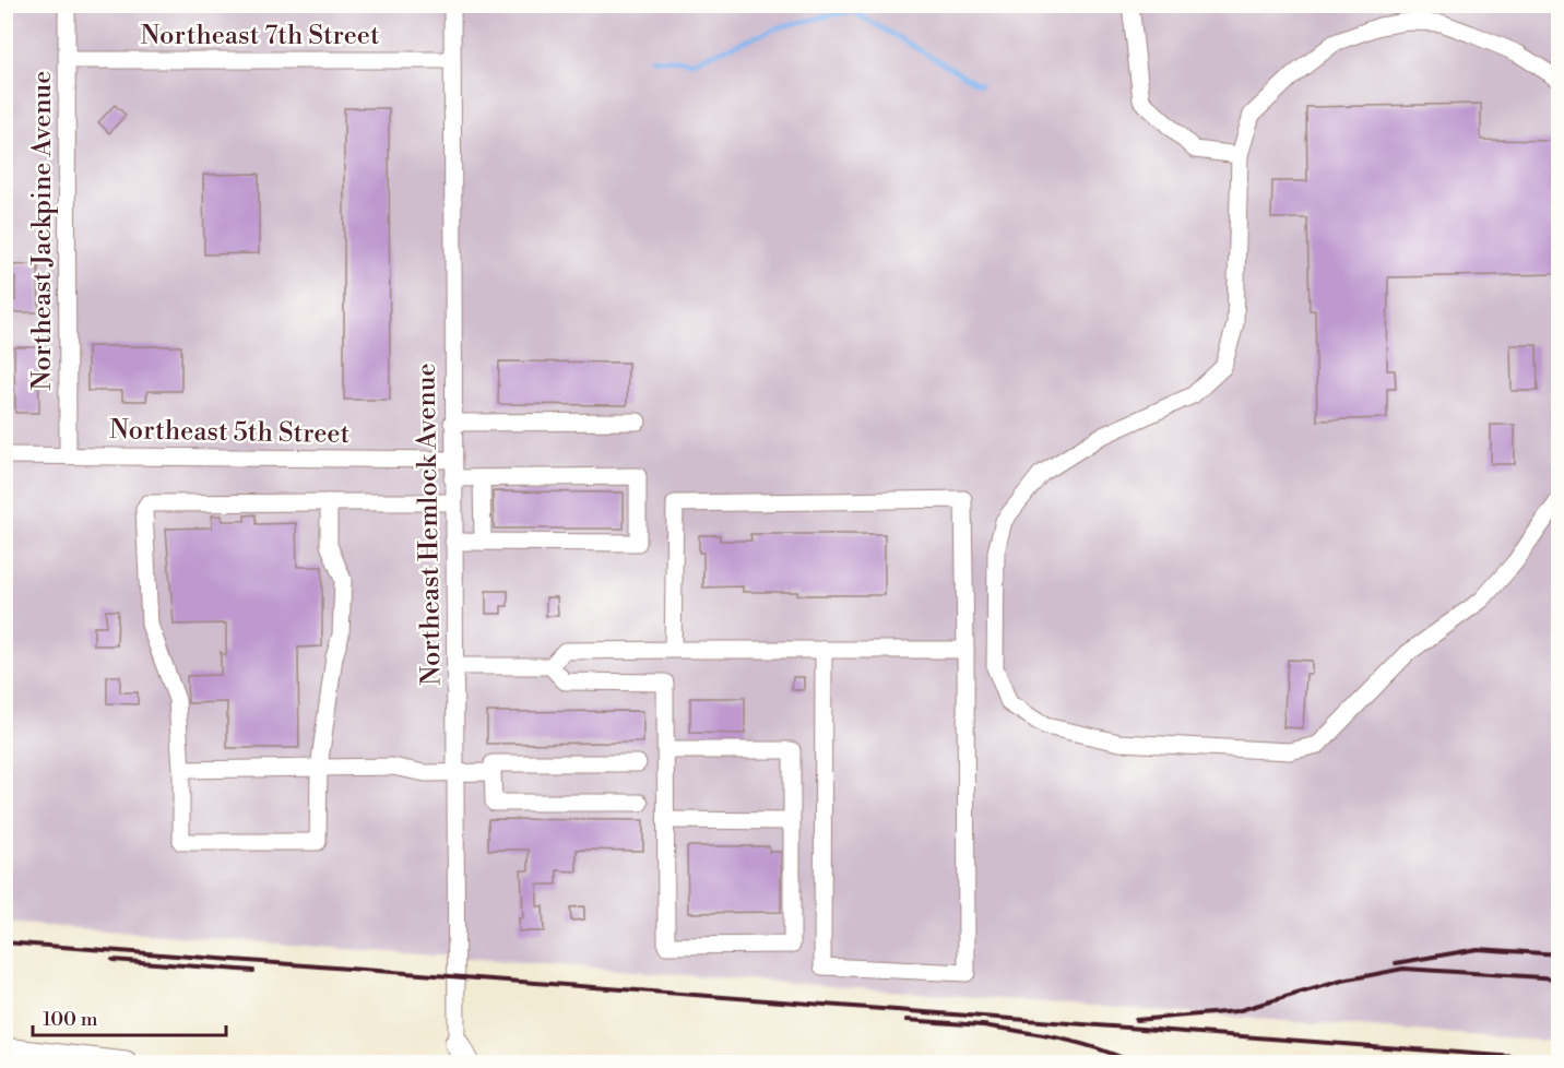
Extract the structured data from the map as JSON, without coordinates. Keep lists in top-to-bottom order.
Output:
{
  "streets": {
    "street": [
      "Northeast 7th Street",
      "Northeast Jackpine Avenue",
      "Northeast 5th Street",
      "Northeast Hemlock Avenue"
    ]
  },
  "crossings": [
    ["Northeast 7th Street", "Northeast Jackpine Avenue"],
    ["Northeast 7th Street", "Northeast Hemlock Avenue"],
    ["Northeast Jackpine Avenue", "Northeast 5th Street"],
    ["Northeast 5th Street", "Northeast Hemlock Avenue"]
  ],
  "scale_bar": "100 m"
}
